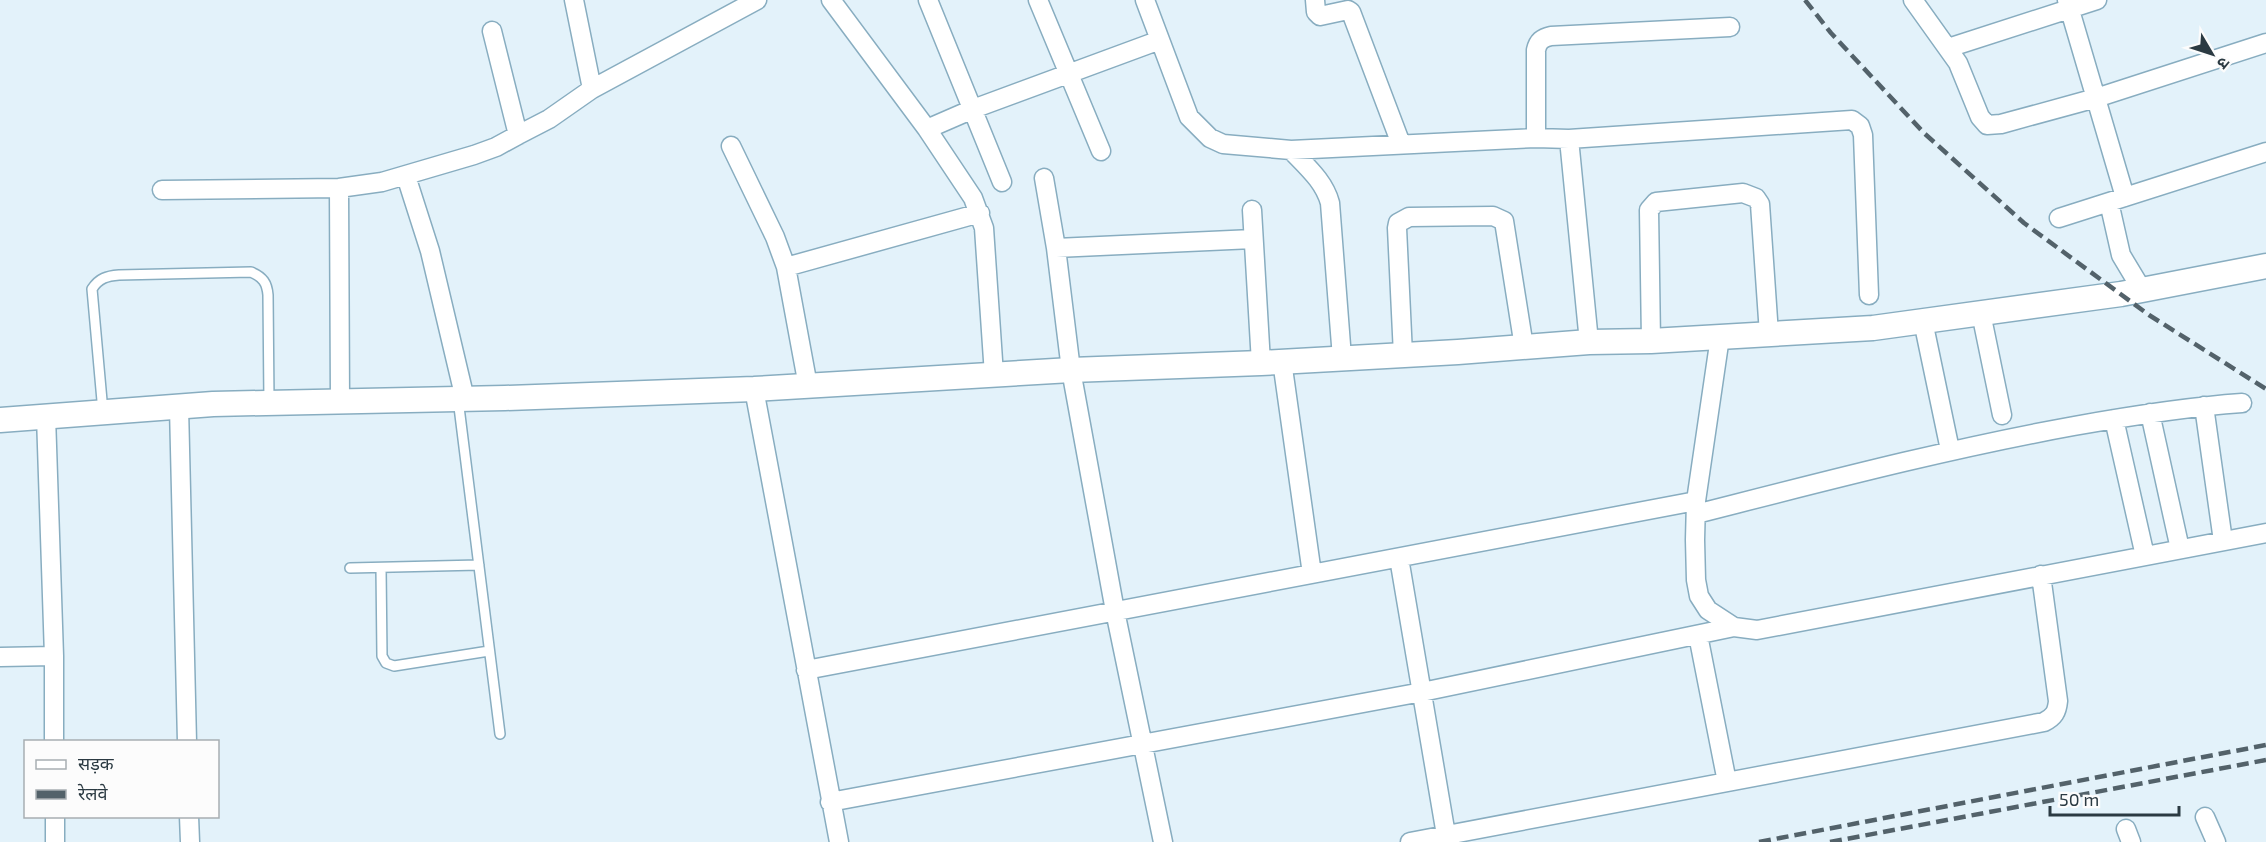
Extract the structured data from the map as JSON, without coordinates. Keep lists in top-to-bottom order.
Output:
{
  "legend": ["सड़क", "रेलवे"],
  "scale_bar": "50 m",
  "north": "bottom right"
}
